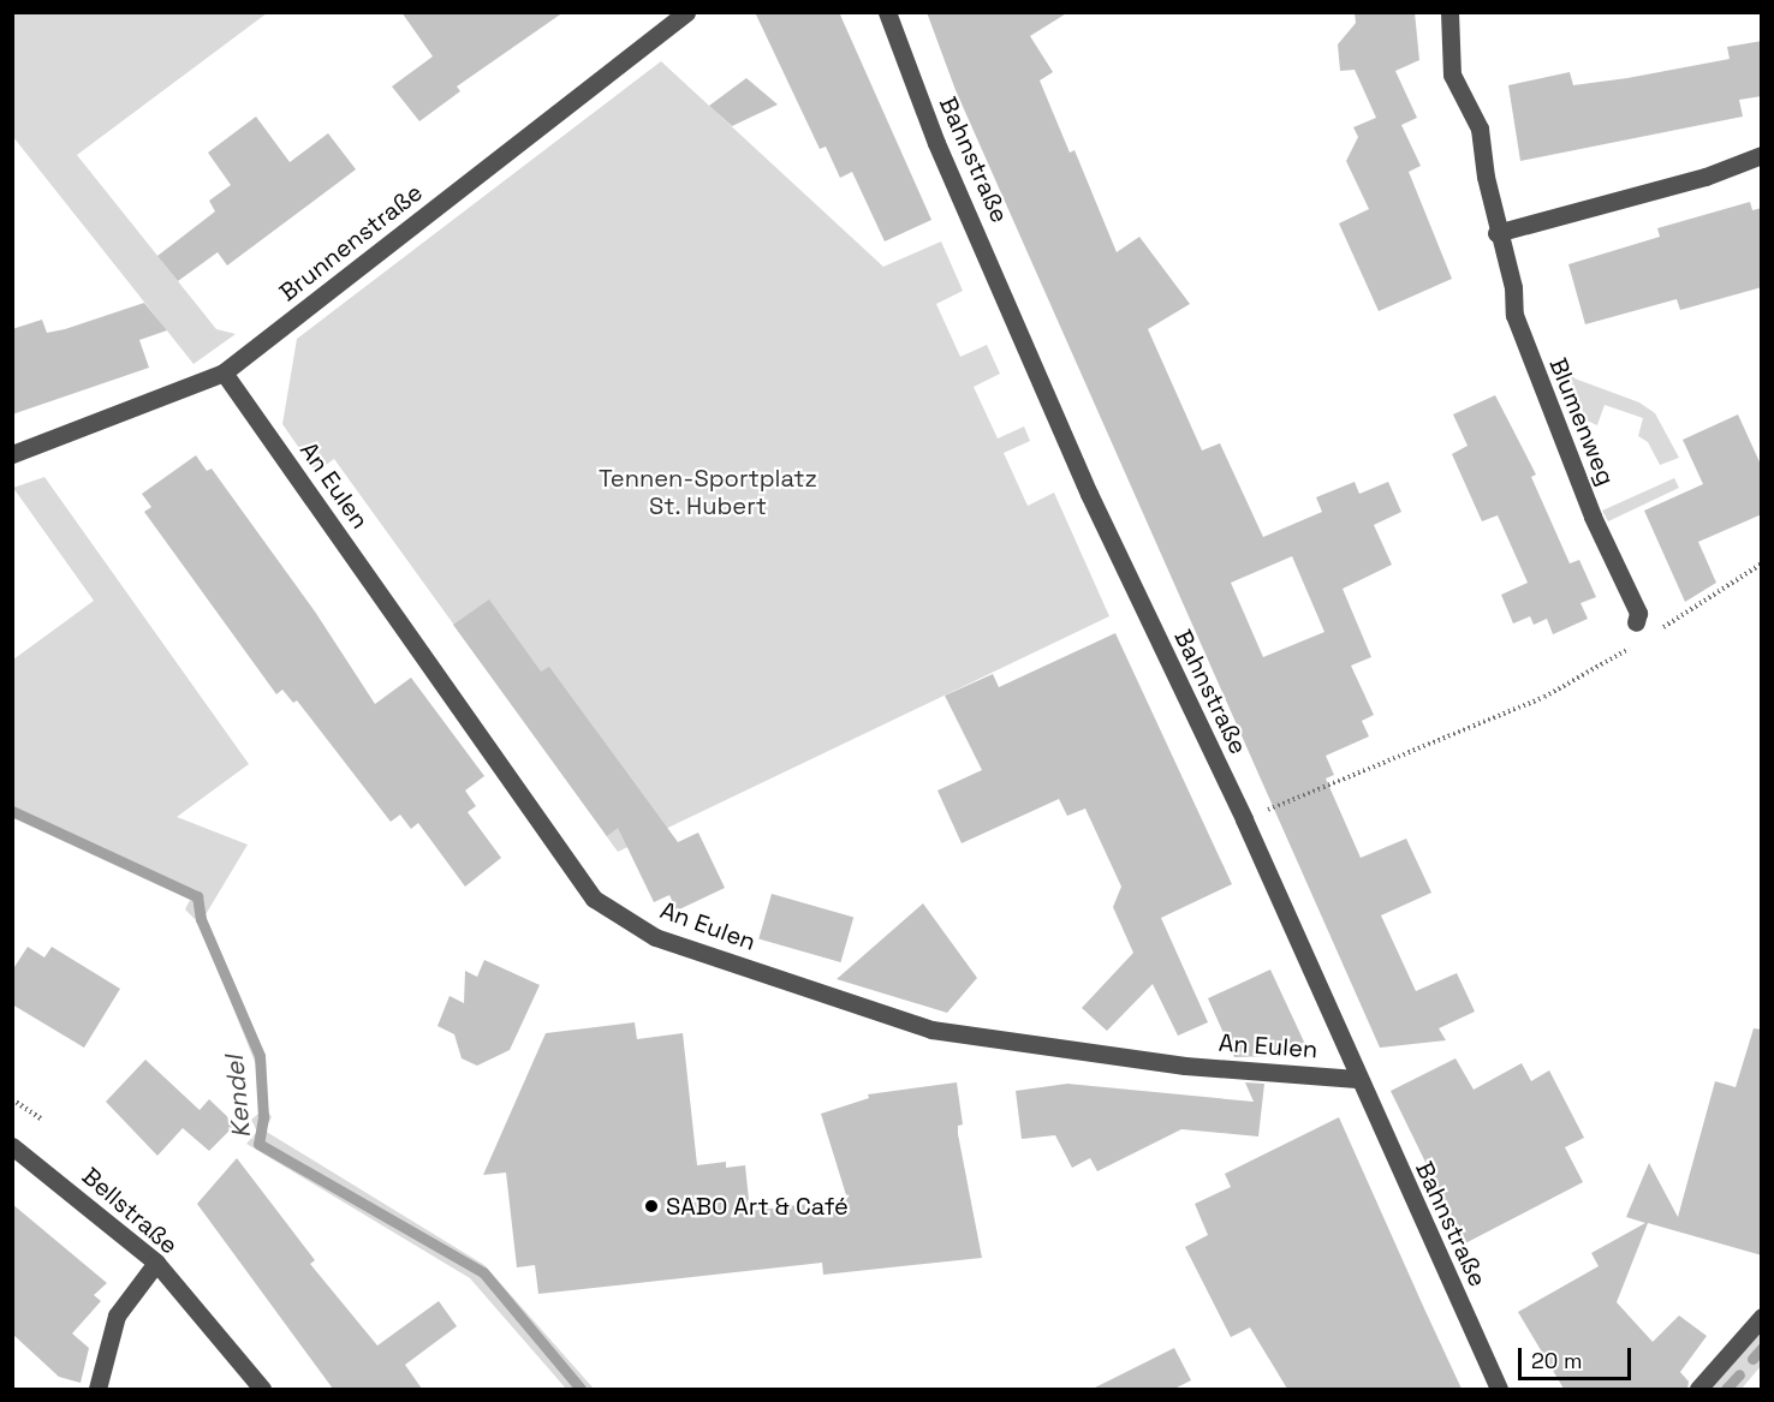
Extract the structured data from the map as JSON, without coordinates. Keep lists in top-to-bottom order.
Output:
{
  "streets": {
    "street": [
      "Bahnstraße",
      "Brunnenstraße",
      "Blumenweg",
      "An Eulen",
      "Bellstraße"
    ]
  },
  "crossings": [
    ["Bahnstraße", "An Eulen"],
    ["Brunnenstraße", "An Eulen"]
  ],
  "water": ["Kendel"],
  "parks": ["Tennen-Sportplatz St. Hubert"],
  "places": ["SABO Art & Café"],
  "scale_bar": "20 m"
}
